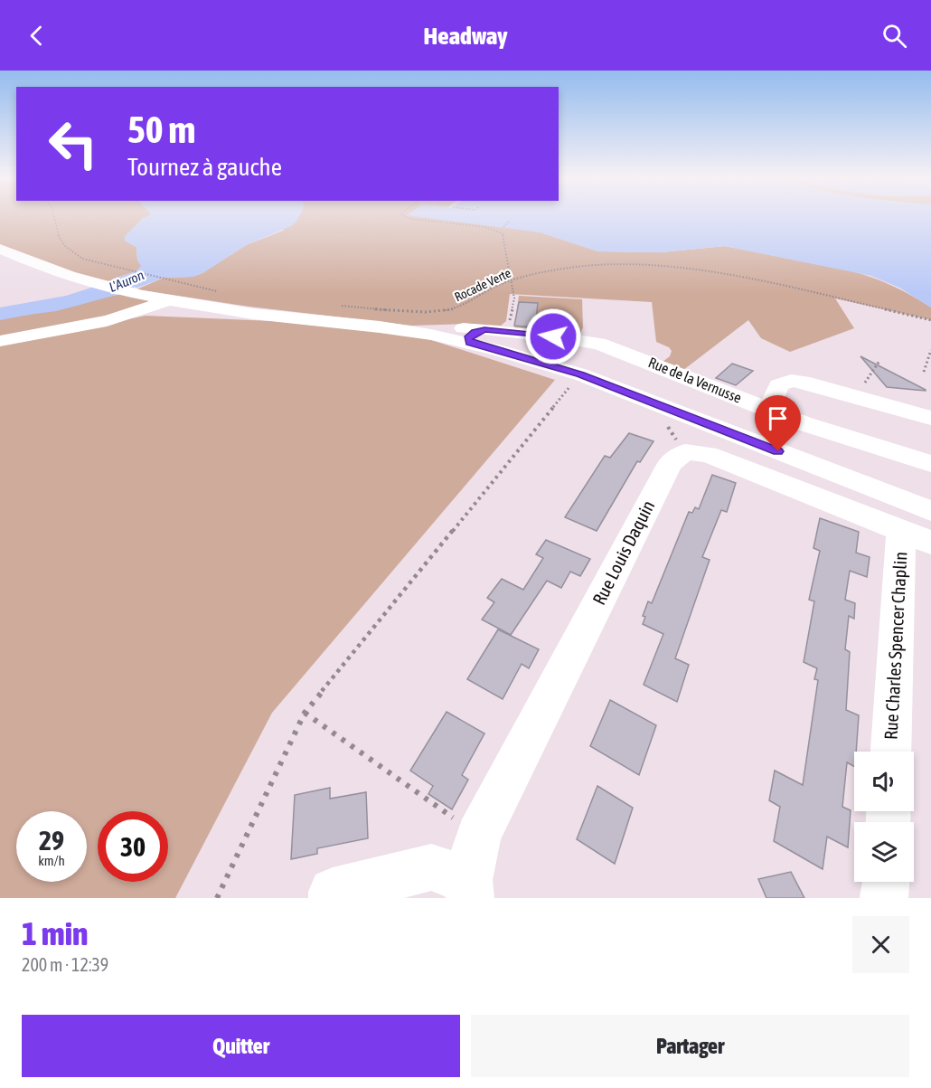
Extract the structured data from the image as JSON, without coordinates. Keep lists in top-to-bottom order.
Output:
{
  "streets": {
    "street": ["Rue de la Vernusse", "Rue Louis Daquin", "Rue Charles Spencer Chaplin"],
    "path": ["Rocade Verte"]
  },
  "crossings": [
    ["Rue Louis Daquin", "Rue Charles Spencer Chaplin"]
  ],
  "water": ["L'Auron"],
  "page": {
    "header": "Headway",
    "turn": ["50 m", "Tournez à gauche"],
    "speed": "29 km/h",
    "limit": "30",
    "heading": ["1 min", "200 m · 12:39"],
    "buttons": ["Quitter", "Partager"]
  }
}
